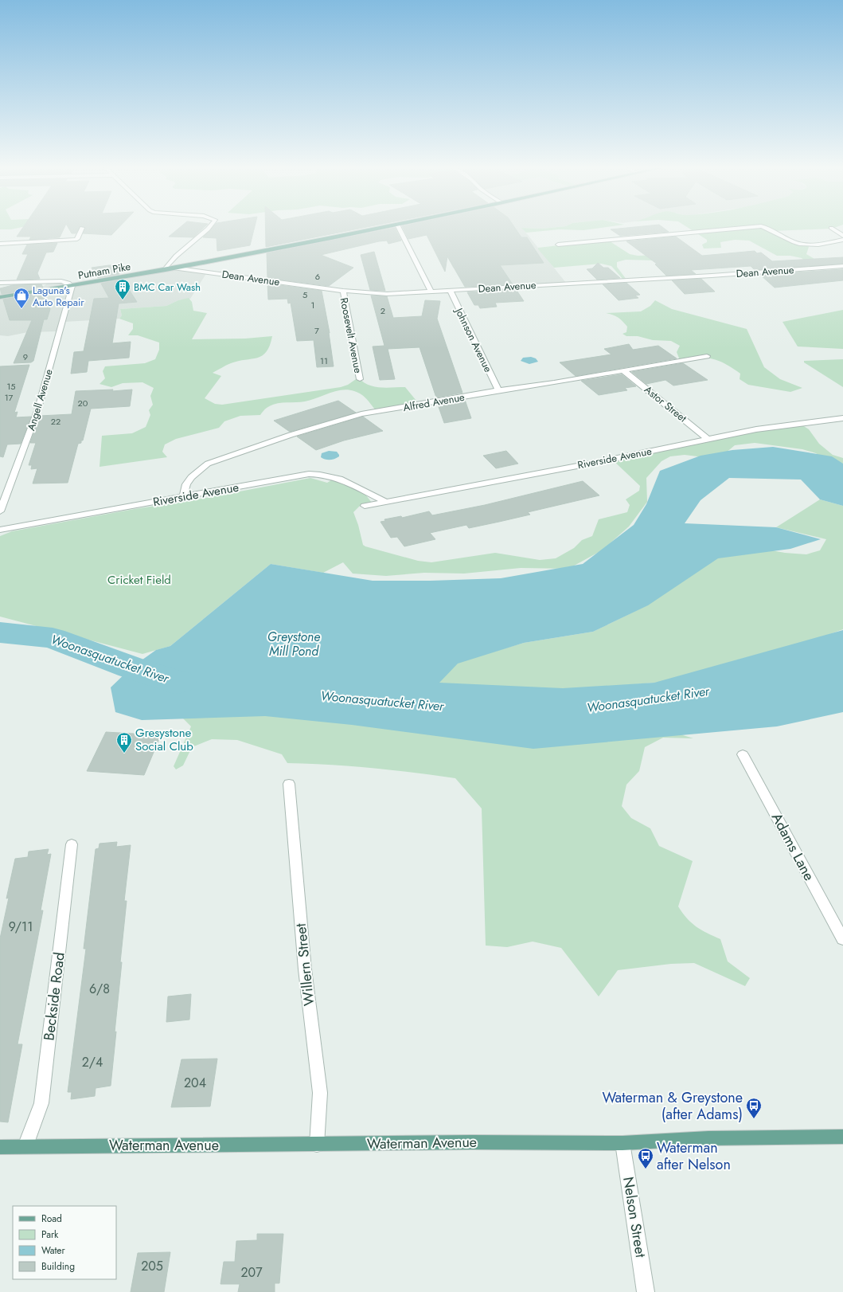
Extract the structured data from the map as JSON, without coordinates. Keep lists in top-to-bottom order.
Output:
{
  "streets": {
    "main road": ["Putnam Pike", "Waterman Avenue"],
    "street": [
      "Dean Avenue",
      "Roosevelt Avenue",
      "Johnson Avenue",
      "Angell Avenue",
      "Alfred Avenue",
      "Astor Street",
      "Riverside Avenue",
      "Adams Lane",
      "Willern Street",
      "Beckside Road",
      "Nelson Street"
    ]
  },
  "crossings": [
    ["Putnam Pike", "Dean Avenue"],
    ["Putnam Pike", "Angell Avenue"],
    ["Dean Avenue", "Roosevelt Avenue"],
    ["Dean Avenue", "Johnson Avenue"],
    ["Johnson Avenue", "Alfred Avenue"],
    ["Alfred Avenue", "Astor Street"],
    ["Alfred Avenue", "Riverside Avenue"],
    ["Astor Street", "Riverside Avenue"],
    ["Willern Street", "Waterman Avenue"],
    ["Beckside Road", "Waterman Avenue"],
    ["Waterman Avenue", "Nelson Street"]
  ],
  "water": ["Greystone Mill Pond", "Woonasquatucket River"],
  "parks": ["Cricket Field"],
  "places": {
    "building": ["BMC Car Wash", "Gresystone Social Club"],
    "shop": ["Laguna's Auto Repair"],
    "bus stop": ["Waterman & Greystone (after Adams)", "Waterman after Nelson"]
  },
  "house_numbers": [
    "6",
    "5",
    "1",
    "2",
    "7",
    "9",
    "11",
    "15",
    "17",
    "20",
    "22",
    "9/11",
    "6/8",
    "2/4",
    "204",
    "205",
    "207"
  ],
  "legend": [
    "Road",
    "Park",
    "Water",
    "Building"
  ]
}
